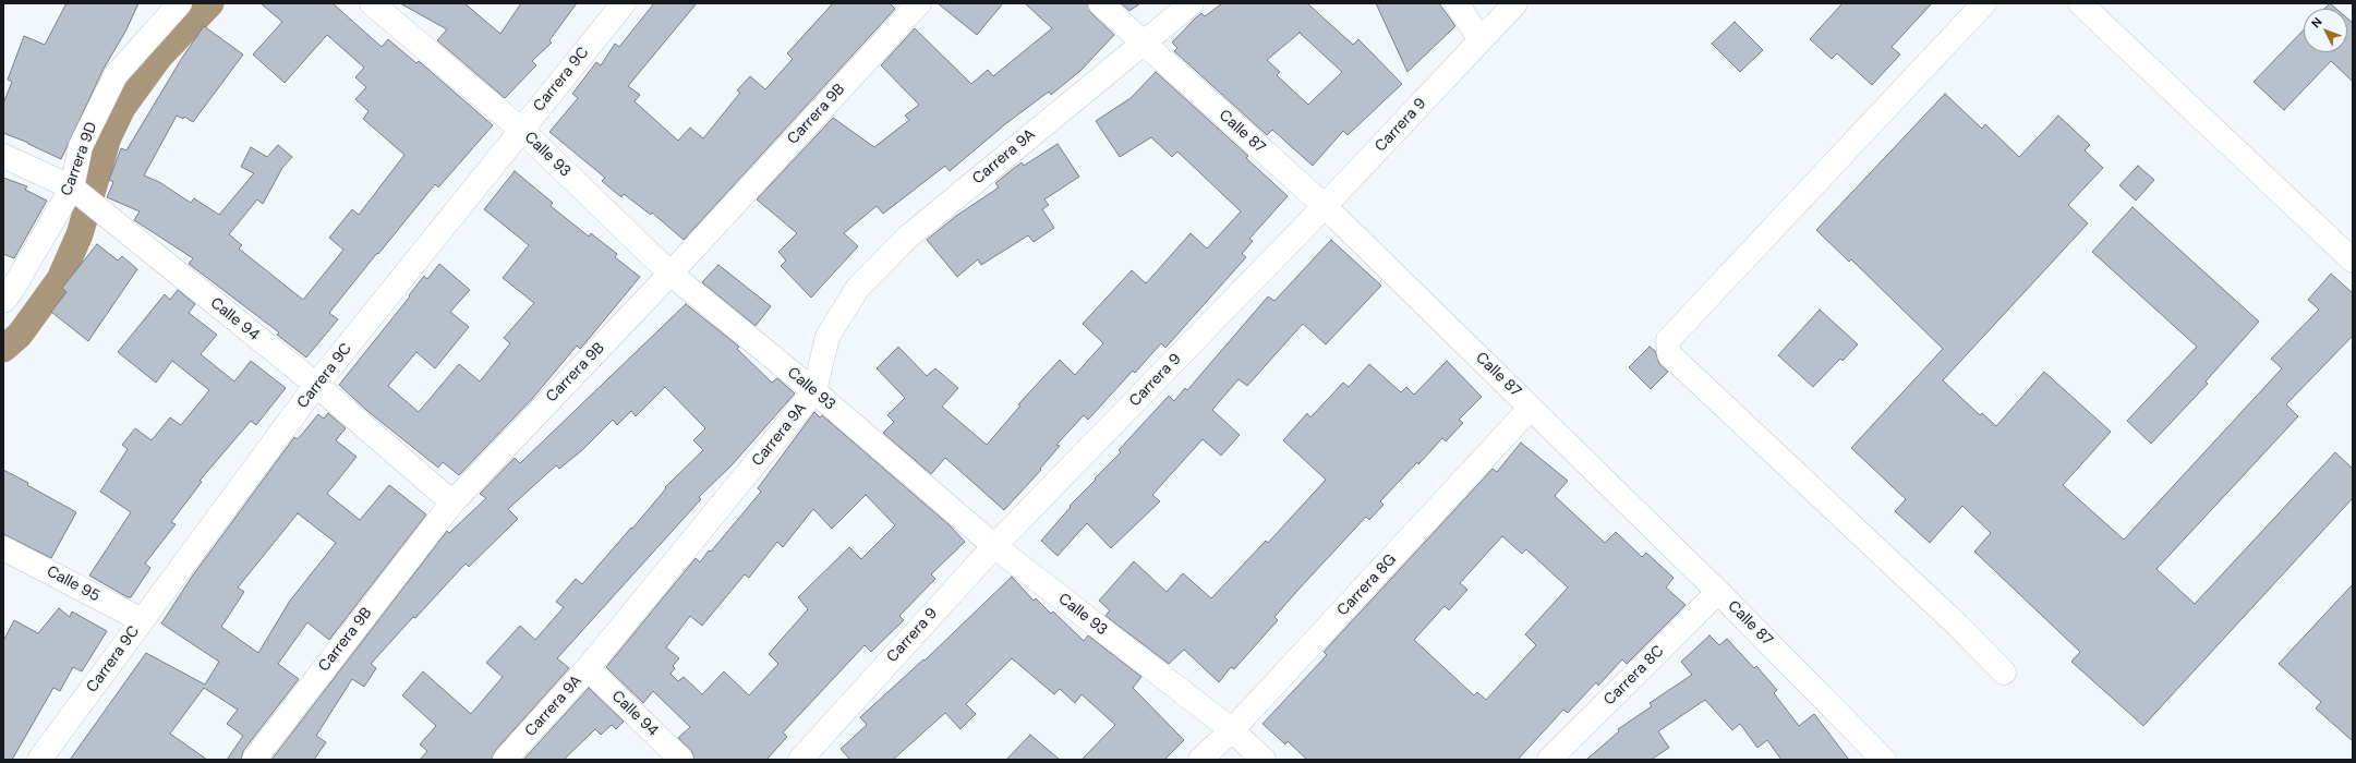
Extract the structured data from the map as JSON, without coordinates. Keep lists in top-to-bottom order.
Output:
{
  "streets": {
    "street": [
      "Carrera 9C",
      "Carrera 9B",
      "Carrera 9",
      "Calle 87",
      "Calle 93",
      "Carrera 9A",
      "Carrera 9D",
      "Calle 94",
      "Calle 95",
      "Carrera 8G",
      "Carrera 8C"
    ]
  },
  "crossings": [
    ["Carrera 9C", "Calle 93"],
    ["Carrera 9C", "Calle 94"],
    ["Carrera 9C", "Calle 95"],
    ["Carrera 9B", "Calle 93"],
    ["Carrera 9B", "Calle 94"],
    ["Carrera 9", "Calle 87"],
    ["Carrera 9", "Calle 93"],
    ["Calle 87", "Carrera 9A"],
    ["Calle 87", "Carrera 8G"],
    ["Calle 87", "Carrera 8C"],
    ["Calle 93", "Carrera 9A"],
    ["Calle 93", "Carrera 8G"],
    ["Carrera 9A", "Calle 94"],
    ["Carrera 9D", "Calle 94"]
  ],
  "north": "top left"
}
